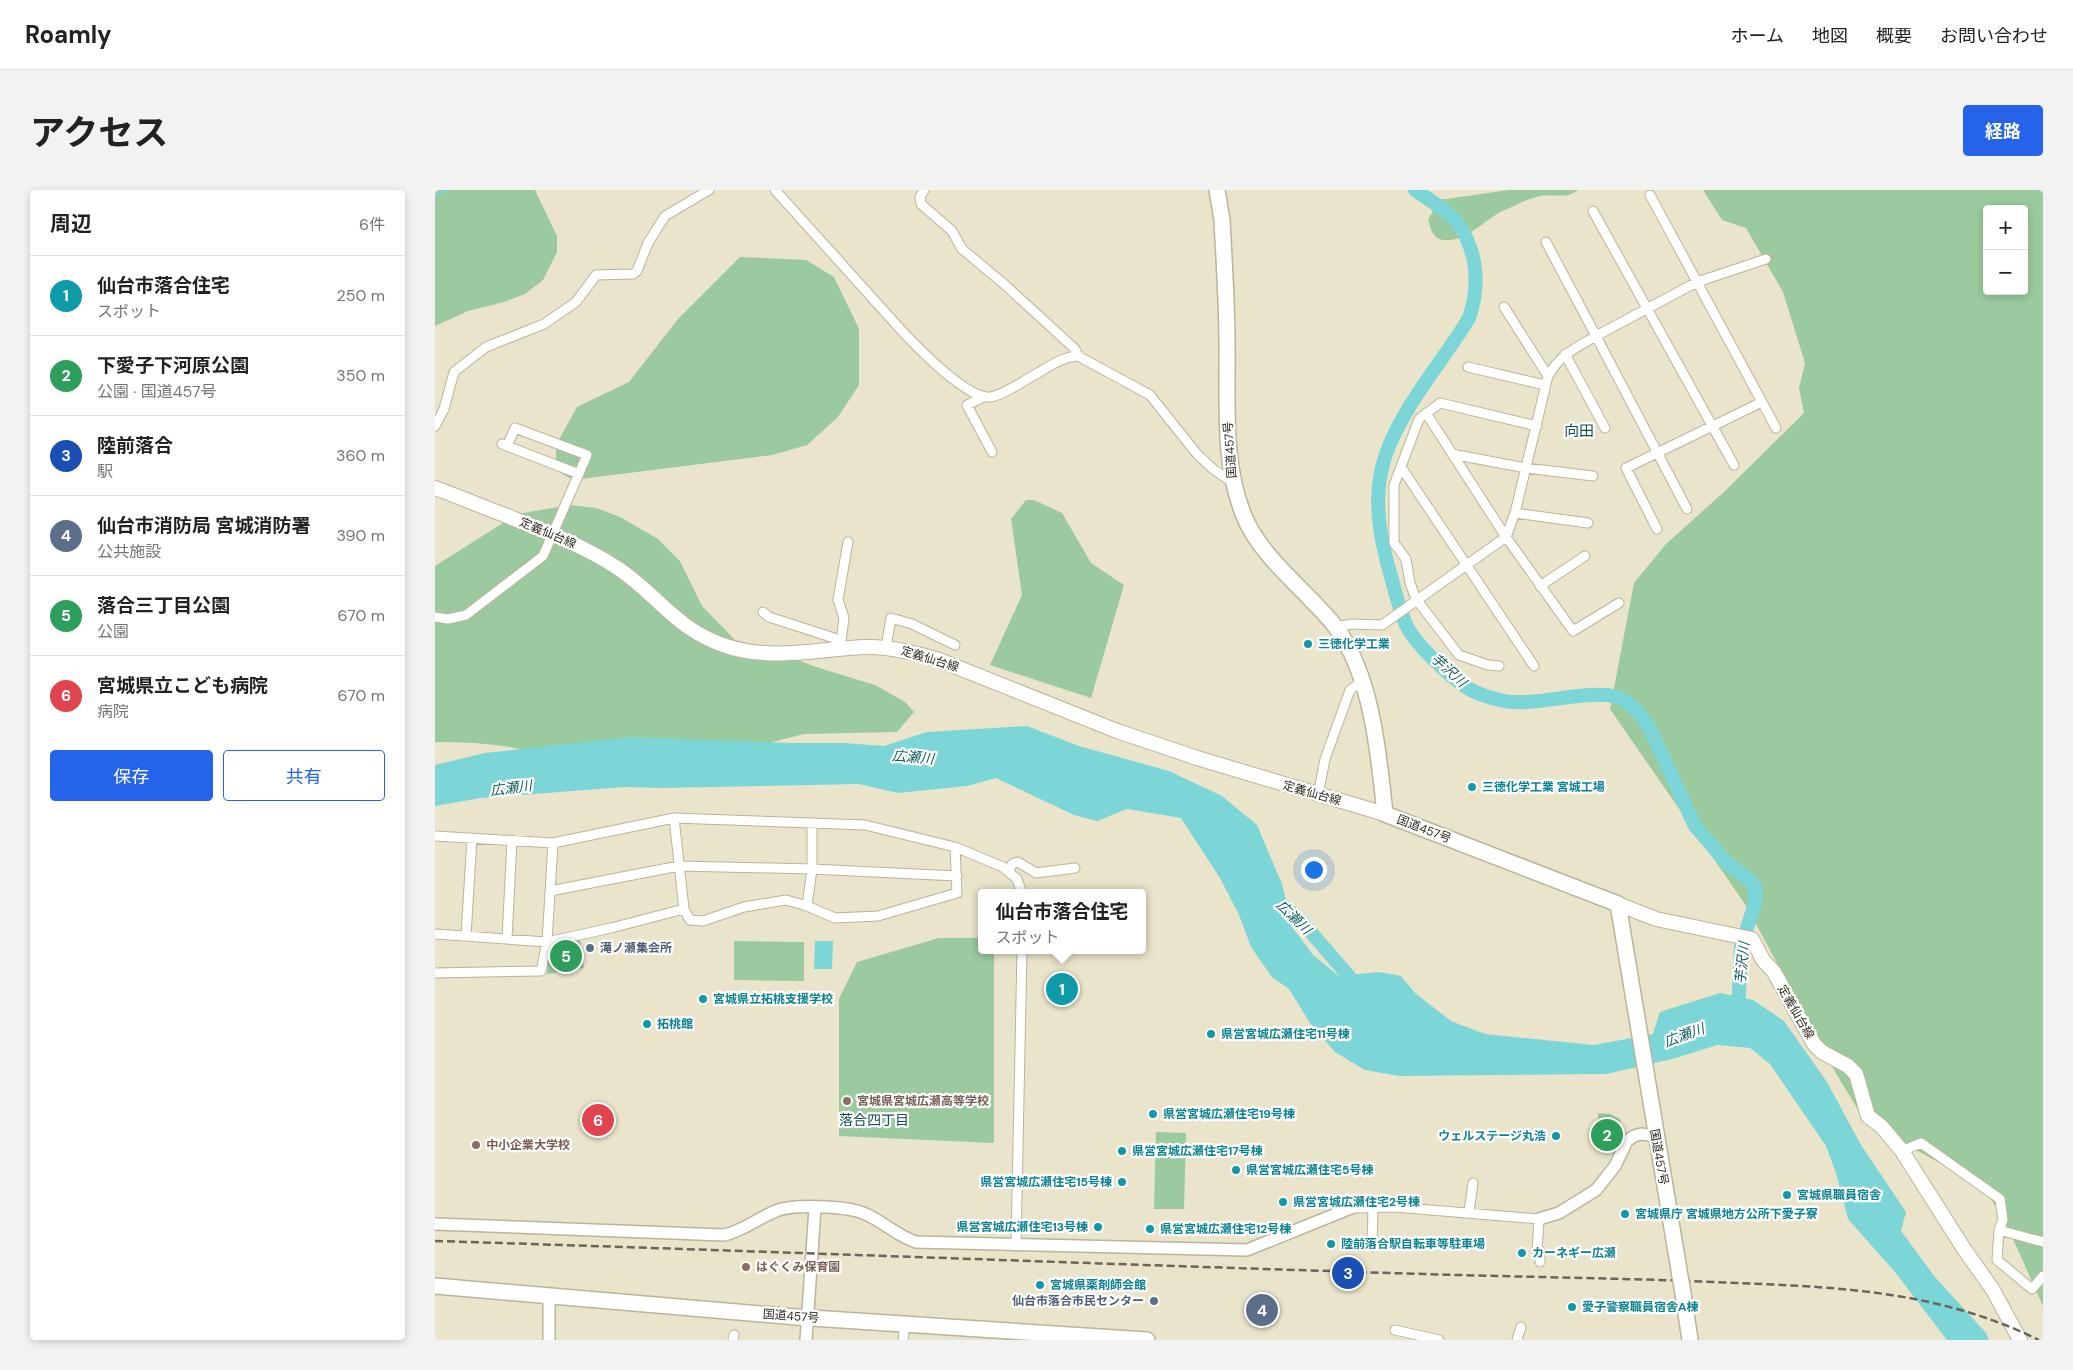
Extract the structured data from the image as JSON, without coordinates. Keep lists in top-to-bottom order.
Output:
{
  "streets": {
    "highway": ["国道457号"],
    "main road": ["定義仙台線"]
  },
  "crossings": [
    ["国道457号", "定義仙台線"]
  ],
  "districts": ["向田", "落合四丁目"],
  "water": ["芋沢川", "広瀬川"],
  "places": [
    "三徳化学工業",
    "三徳化学工業 宮城工場",
    "滝ノ瀬集会所",
    "宮城県立拓桃支援学校",
    "拓桃館",
    "県営宮城広瀬住宅11号棟",
    "宮城県宮城広瀬高等学校",
    "県営宮城広瀬住宅19号棟",
    "ウェルステージ丸浩",
    "中小企業大学校",
    "県営宮城広瀬住宅17号棟",
    "県営宮城広瀬住宅5号棟",
    "県営宮城広瀬住宅15号棟",
    "宮城県職員宿舎",
    "県営宮城広瀬住宅2号棟",
    "宮城県庁 宮城県地方公所下愛子寮",
    "県営宮城広瀬住宅13号棟",
    "県営宮城広瀬住宅12号棟",
    "陸前落合駅自転車等駐車場",
    "カーネギー広瀬",
    "はぐくみ保育園",
    "宮城県薬剤師会館",
    "仙台市落合市民センター",
    "愛子警察職員宿舎A棟"
  ],
  "page": {
    "header": "Roamly",
    "nav": [
      "ホーム",
      "地図",
      "概要",
      "お問い合わせ"
    ],
    "title": "アクセス",
    "buttons": [
      "経路",
      ["保存", "共有"]
    ],
    "heading": ["周辺", "6件"],
    "map_buttons": ["+", "−"],
    "list": [
      {
        "mark": "1",
        "name": "仙台市落合住宅",
        "note": "スポット",
        "value": "250 m"
      },
      {
        "mark": "2",
        "name": "下愛子下河原公園",
        "note": "公園 · 国道457号",
        "value": "350 m"
      },
      {
        "mark": "3",
        "name": "陸前落合",
        "note": "駅",
        "value": "360 m"
      },
      {
        "mark": "4",
        "name": "仙台市消防局 宮城消防署",
        "note": "公共施設",
        "value": "390 m"
      },
      {
        "mark": "5",
        "name": "落合三丁目公園",
        "note": "公園",
        "value": "670 m"
      },
      {
        "mark": "6",
        "name": "宮城県立こども病院",
        "note": "病院",
        "value": "670 m"
      }
    ],
    "popup": ["仙台市落合住宅", "スポット"],
    "pins": [
      "5",
      "1",
      "6",
      "2",
      "3",
      "4"
    ]
  }
}
